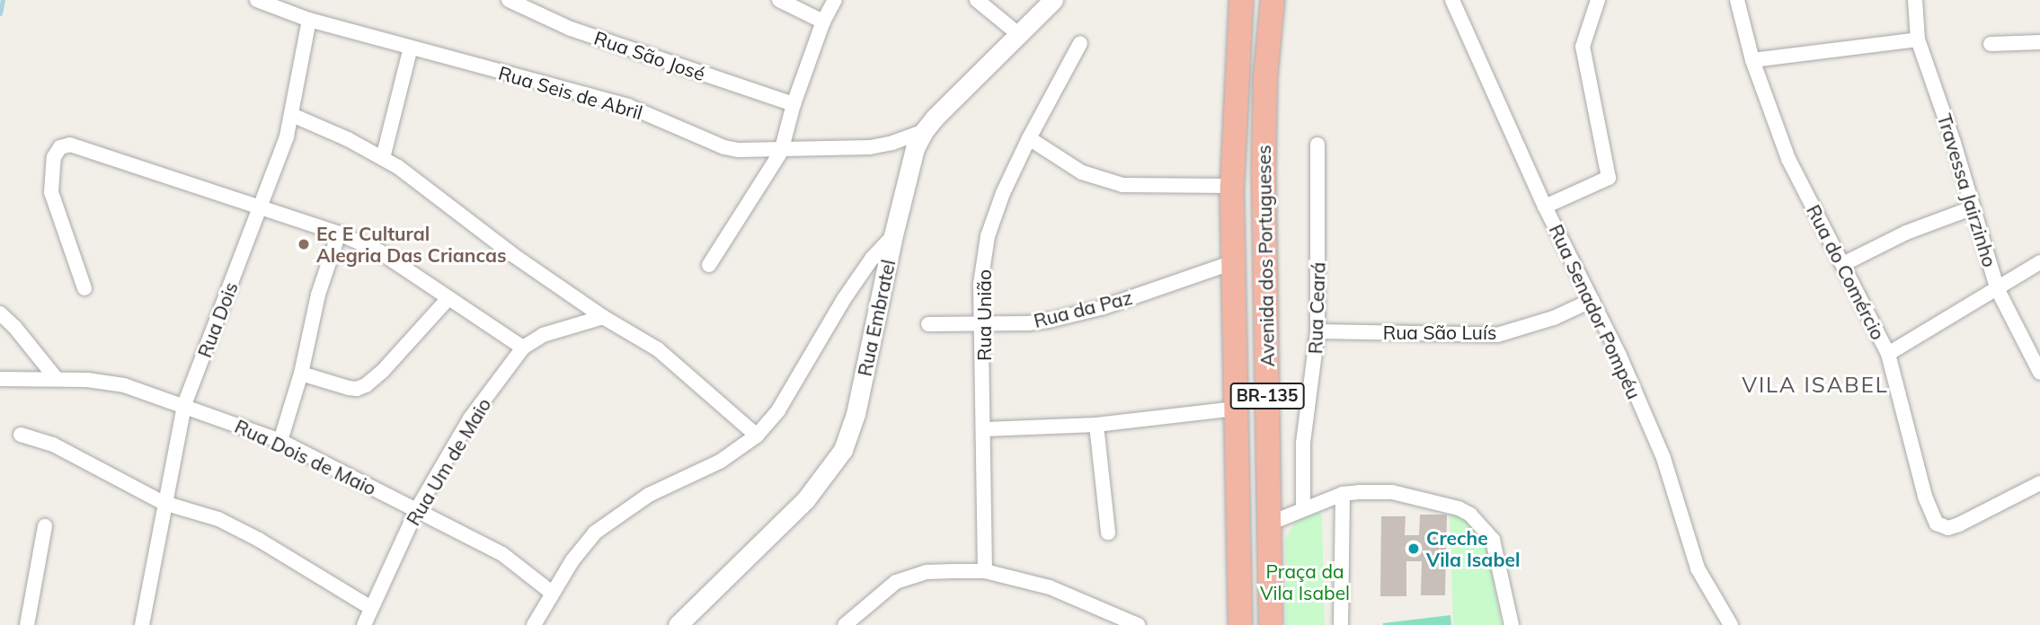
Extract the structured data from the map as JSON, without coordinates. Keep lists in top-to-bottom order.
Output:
{
  "streets": {
    "highway": ["Avenida dos Portugueses", "BR-135"],
    "street": [
      "Rua São José",
      "Rua Seis de Abril",
      "Travessa Jairzinho",
      "Rua do Comércio",
      "Rua Ceará",
      "Rua da Paz",
      "Rua Senador Pompéu",
      "Rua União",
      "Rua Embratel",
      "Rua Dois",
      "Rua São Luís",
      "Rua Dois de Maio",
      "Rua Um de Maio"
    ]
  },
  "crossings": [
    ["Rua Seis de Abril", "Rua Embratel"],
    ["Rua Seis de Abril", "Rua Dois"],
    ["Avenida dos Portugueses", "Rua da Paz"],
    ["Rua Ceará", "Rua São Luís"],
    ["Rua da Paz", "Rua União"],
    ["Rua Senador Pompéu", "Rua São Luís"],
    ["Rua Dois", "Rua Dois de Maio"],
    ["Rua Dois de Maio", "Rua Um de Maio"]
  ],
  "districts": ["VILA ISABEL"],
  "parks": ["Praça da Vila Isabel"],
  "places": ["Ec E Cultural Alegria Das Criancas", "Creche Vila Isabel"]
}
